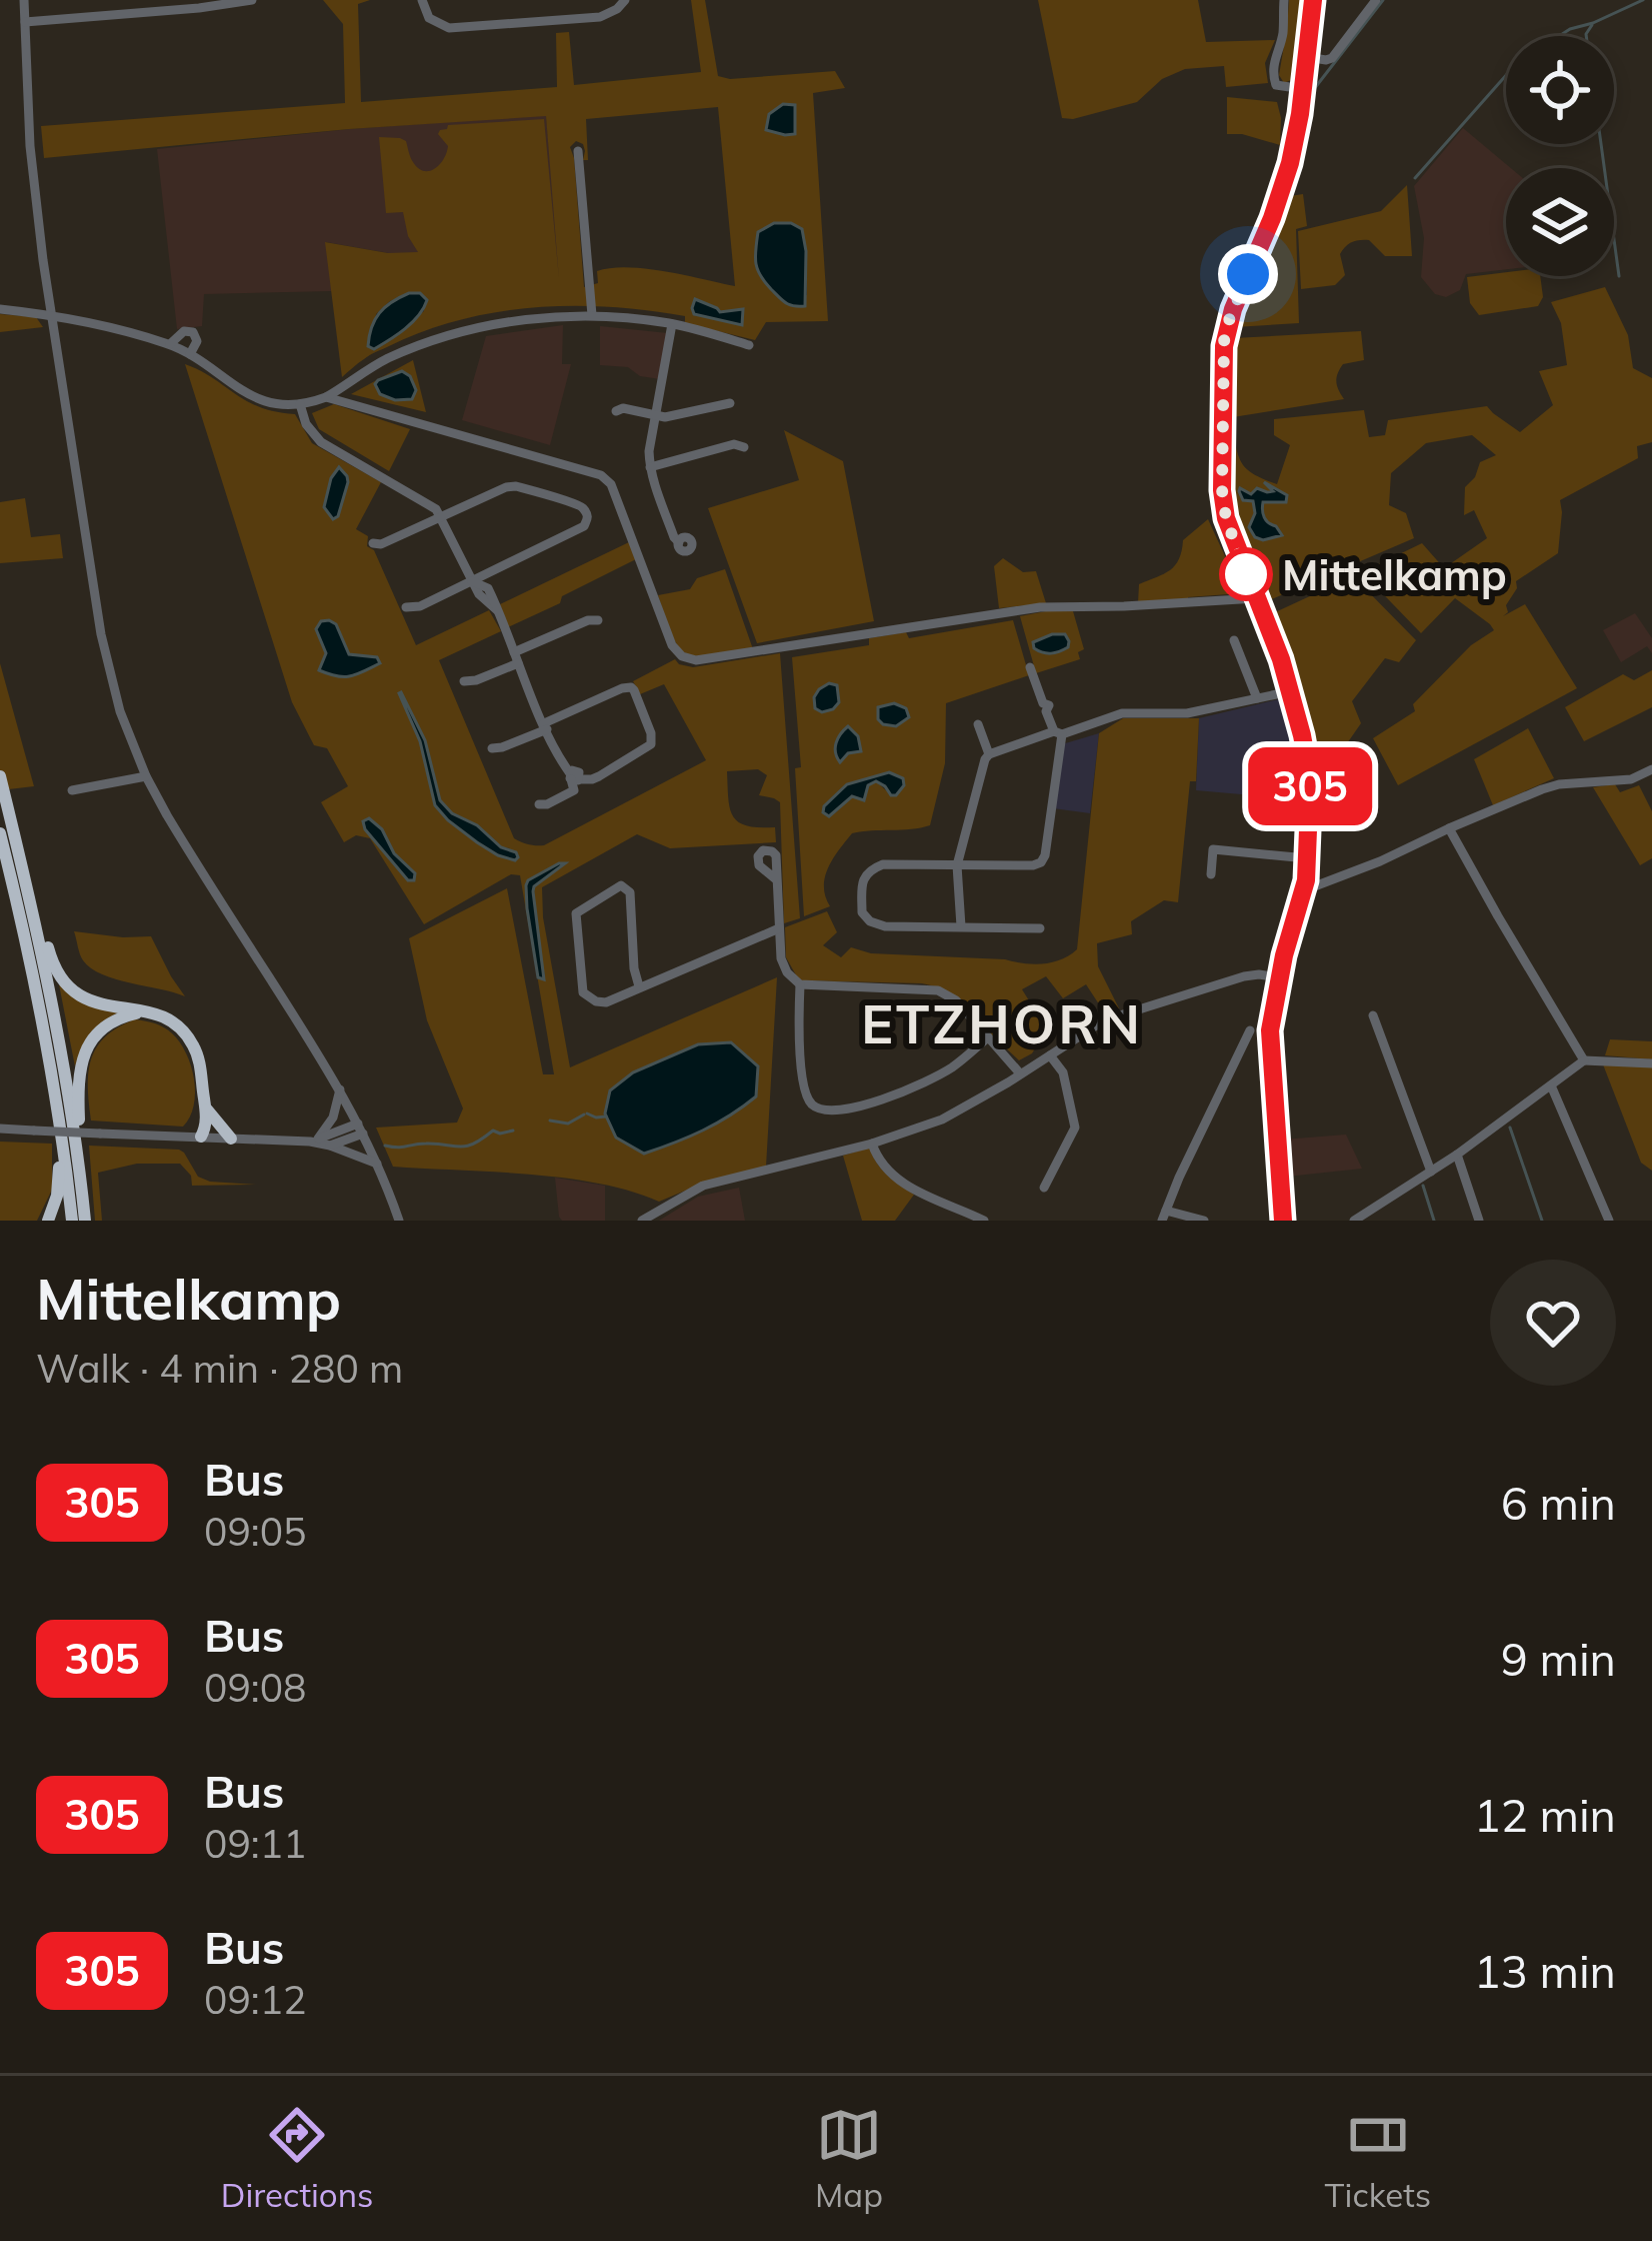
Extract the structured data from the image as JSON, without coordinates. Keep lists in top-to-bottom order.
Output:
{
  "districts": ["ETZHORN"],
  "places": ["Mittelkamp"],
  "lines": ["bus line 305"],
  "page": {
    "on_map": "305",
    "heading": ["Mittelkamp", "Walk · 4 min · 280 m"],
    "list": [
      {
        "mark": "305",
        "name": "Bus",
        "note": "09:05",
        "value": "6 min"
      },
      {
        "mark": "305",
        "name": "Bus",
        "note": "09:08",
        "value": "9 min"
      },
      {
        "mark": "305",
        "name": "Bus",
        "note": "09:11",
        "value": "12 min"
      },
      {
        "mark": "305",
        "name": "Bus",
        "note": "09:12",
        "value": "13 min"
      }
    ],
    "tabs": ["Directions", "Map", "Tickets"]
  }
}
